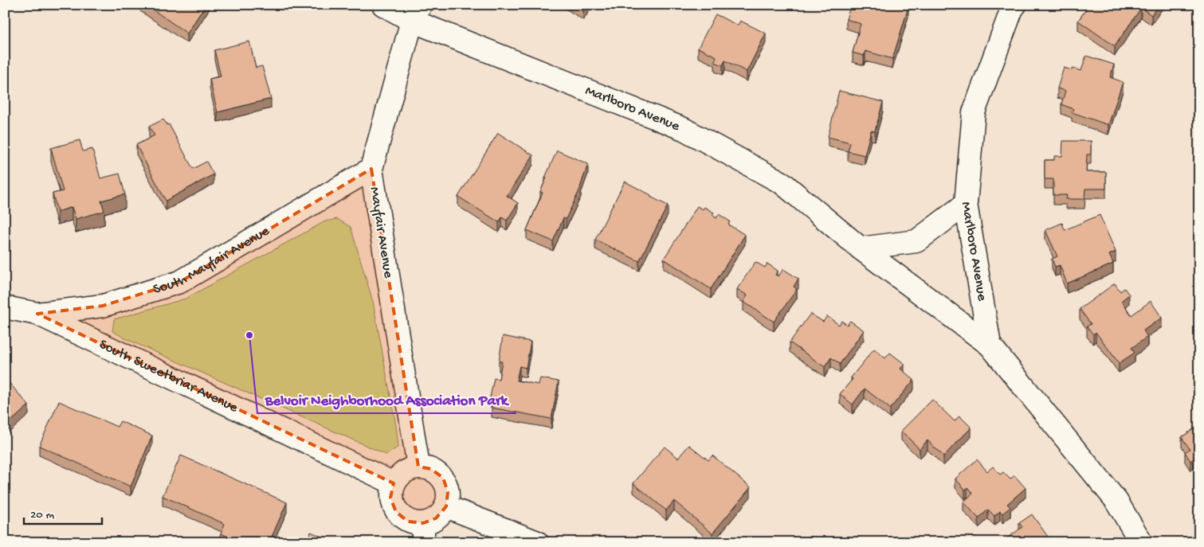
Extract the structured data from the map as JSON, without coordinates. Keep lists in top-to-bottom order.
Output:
{
  "streets": {
    "street": [
      "Marlboro Avenue",
      "Mayfair Avenue",
      "South Mayfair Avenue",
      "South Sweetbriar Avenue"
    ]
  },
  "crossings": [
    ["Marlboro Avenue", "Mayfair Avenue"],
    ["Mayfair Avenue", "South Mayfair Avenue"],
    ["Mayfair Avenue", "South Sweetbriar Avenue"],
    ["South Mayfair Avenue", "South Sweetbriar Avenue"]
  ],
  "places": ["Belvoir Neighborhood Association Park"],
  "scale_bar": "20 m"
}
